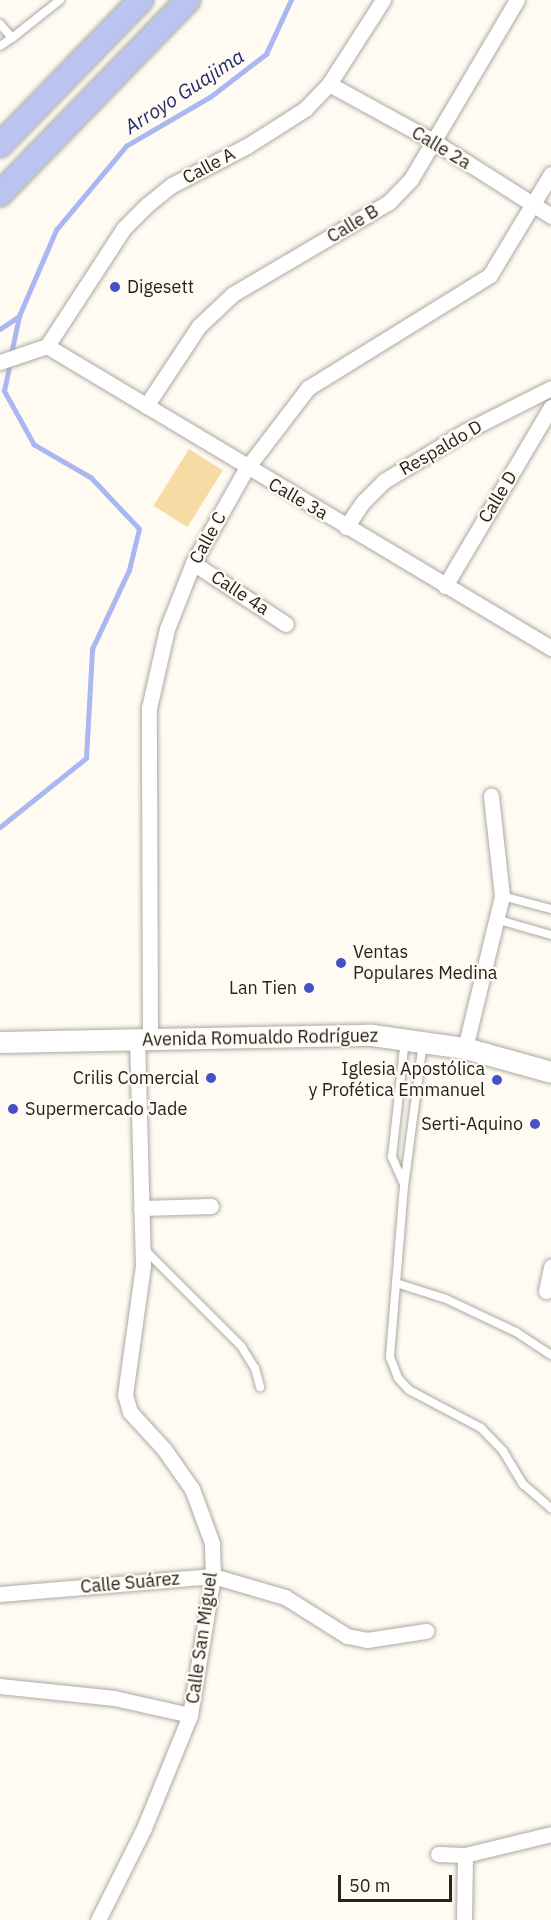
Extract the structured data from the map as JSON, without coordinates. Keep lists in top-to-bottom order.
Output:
{
  "streets": {
    "main road": ["Avenida Romualdo Rodríguez"],
    "street": [
      "Calle 2a",
      "Calle A",
      "Calle B",
      "Respaldo D",
      "Calle D",
      "Calle 3a",
      "Calle C",
      "Calle 4a",
      "Calle Suárez",
      "Calle San Miguel"
    ]
  },
  "crossings": [
    ["Calle 2a", "Calle A"],
    ["Calle 2a", "Calle B"],
    ["Calle 2a", "Calle C"],
    ["Calle A", "Calle 3a"],
    ["Calle B", "Calle 3a"],
    ["Respaldo D", "Calle 3a"],
    ["Calle D", "Calle 3a"],
    ["Calle 3a", "Calle C"],
    ["Calle C", "Calle 4a"],
    ["Calle C", "Avenida Romualdo Rodríguez"],
    ["Calle C", "Calle San Miguel"],
    ["Avenida Romualdo Rodríguez", "Calle San Miguel"],
    ["Calle Suárez", "Calle San Miguel"]
  ],
  "water": ["Arroyo Guajima"],
  "places": [
    "Digesett",
    "Ventas Populares Medina",
    "Lan Tien",
    "Crilis Comercial",
    "Iglesia Apostólica y Profética Emmanuel",
    "Supermercado Jade",
    "Serti-Aquino"
  ],
  "scale_bar": "50 m"
}
